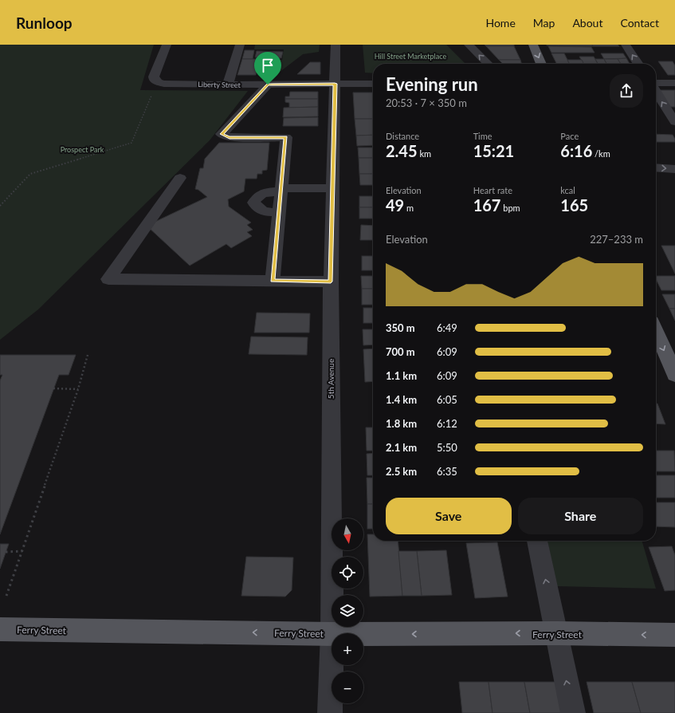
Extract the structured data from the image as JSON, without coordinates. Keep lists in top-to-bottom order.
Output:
{
  "streets": {
    "main road": ["Ferry Street"],
    "street": ["Liberty Street", "5th Avenue"]
  },
  "crossings": [
    ["Liberty Street", "5th Avenue"]
  ],
  "one_way": ["Ferry Street"],
  "parks": ["Hill Street Marketplace", "Prospect Park"],
  "north": "bottom",
  "page": {
    "header": "Runloop",
    "nav": [
      "Home",
      "Map",
      "About",
      "Contact"
    ],
    "heading": ["Evening run", "20:53 · 7 × 350 m"],
    "stats": [
      ["Distance", "2.45 km"],
      ["Time", "15:21"],
      ["Pace", "6:16 /km"],
      ["Elevation", "49 m"],
      ["Heart rate", "167 bpm"],
      ["kcal", "165"]
    ],
    "chart": ["Elevation", "227–233 m"],
    "list": [
      {
        "name": "350 m",
        "note": "6:49"
      },
      {
        "name": "700 m",
        "note": "6:09"
      },
      {
        "name": "1.1 km",
        "note": "6:09"
      },
      {
        "name": "1.4 km",
        "note": "6:05"
      },
      {
        "name": "1.8 km",
        "note": "6:12"
      },
      {
        "name": "2.1 km",
        "note": "5:50"
      },
      {
        "name": "2.5 km",
        "note": "6:35"
      }
    ],
    "buttons": ["Save", "Share"],
    "map_buttons": ["+", "−"]
  }
}
